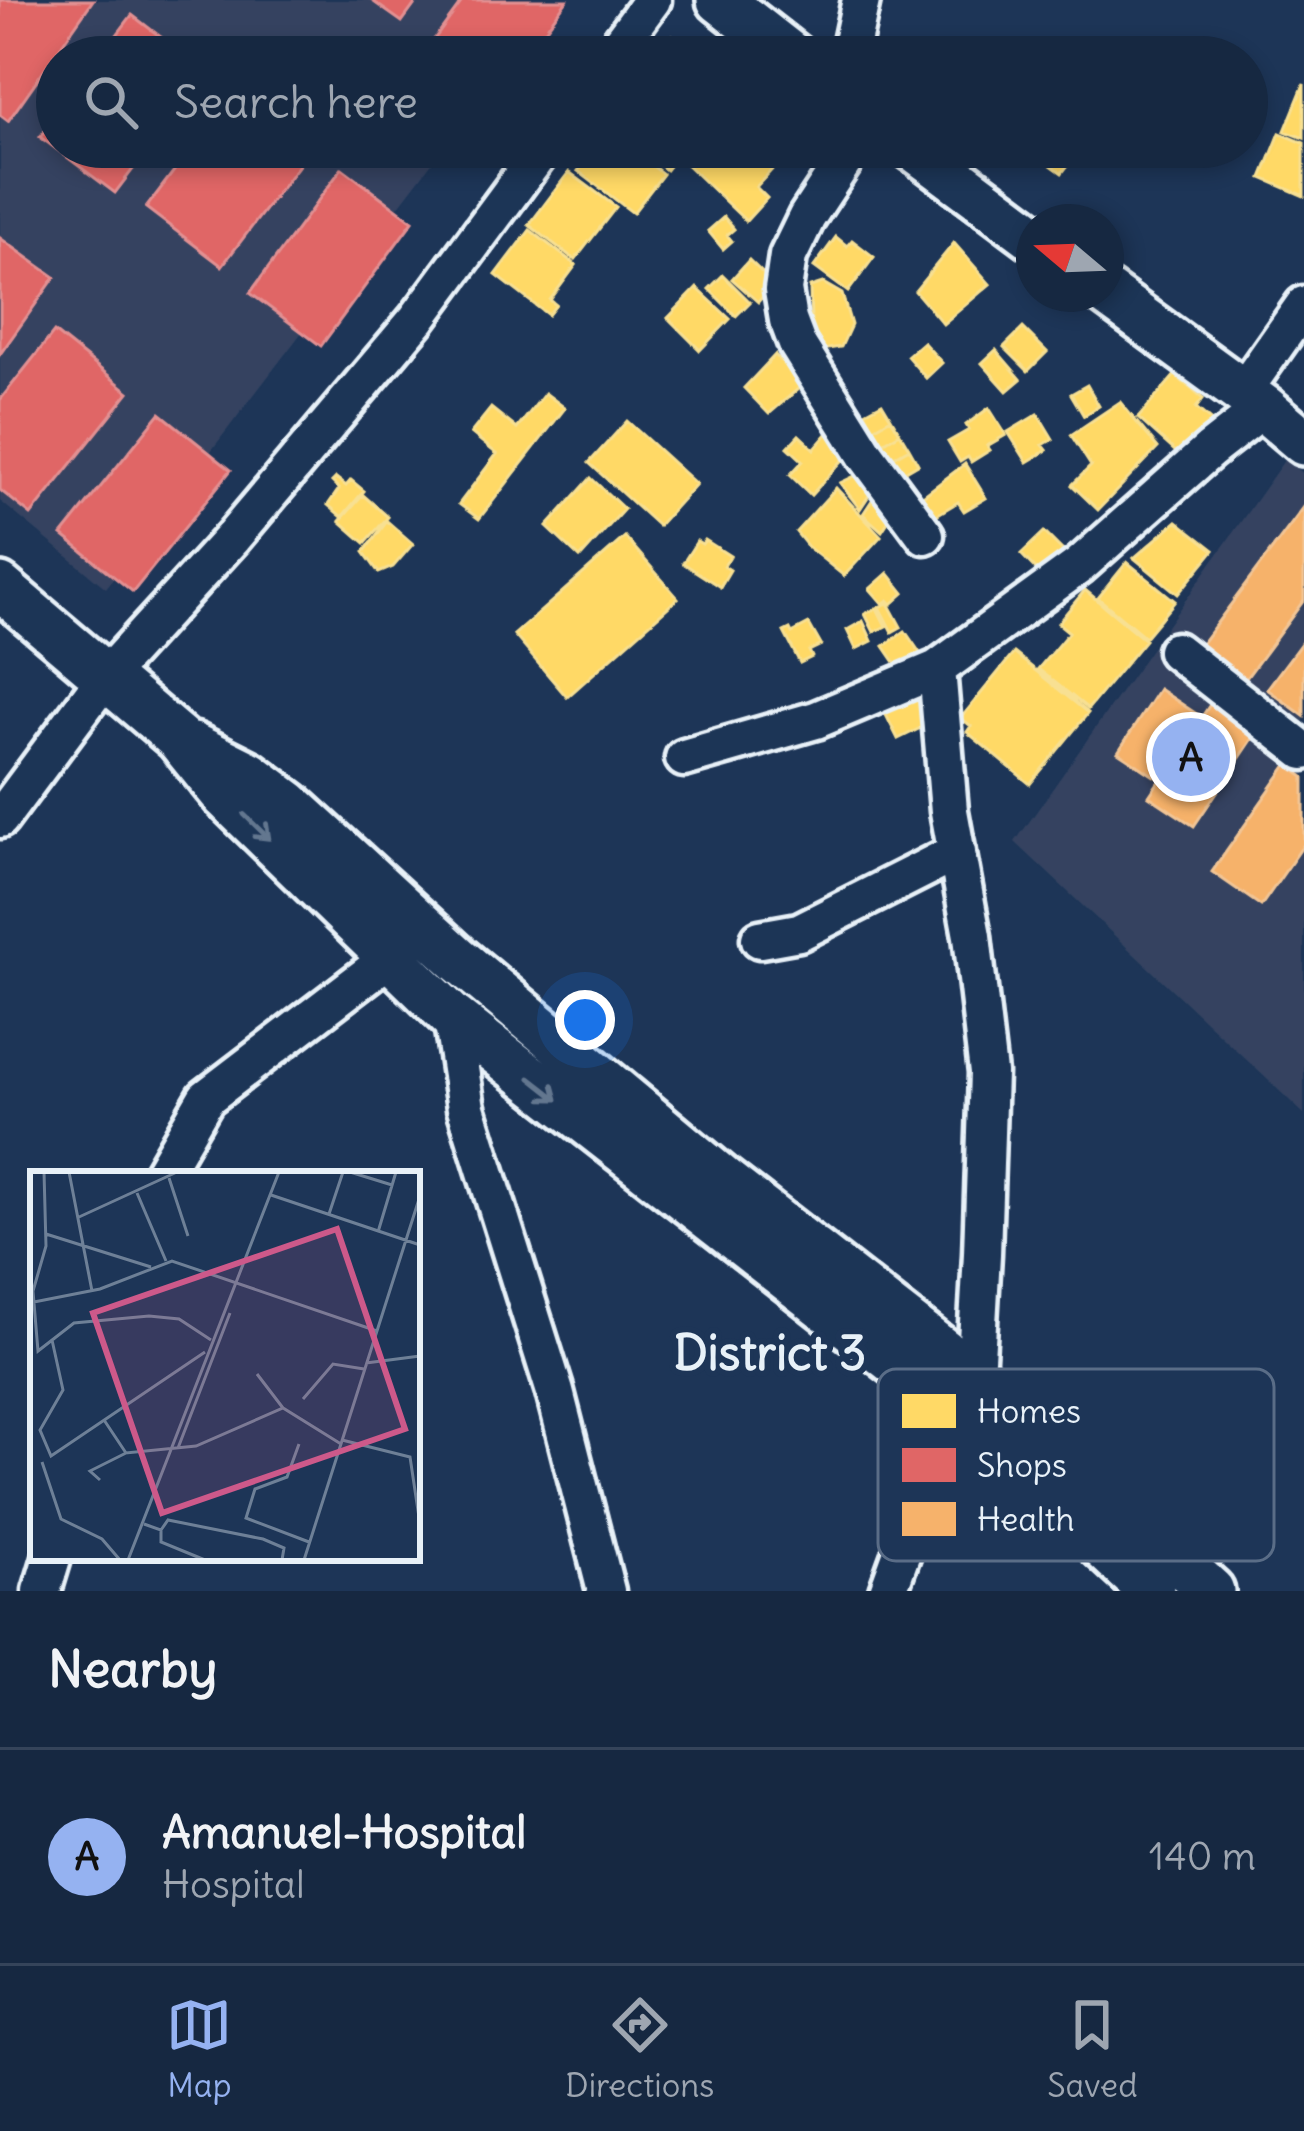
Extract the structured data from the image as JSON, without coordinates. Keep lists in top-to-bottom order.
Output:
{
  "districts": ["District 3"],
  "legend": ["Homes", "Shops", "Health"],
  "north": "left",
  "page": {
    "search": "Search here",
    "pins": "A",
    "heading": "Nearby",
    "list": [
      {
        "mark": "A",
        "name": "Amanuel-Hospital",
        "note": "Hospital",
        "value": "140 m"
      }
    ],
    "nav": ["Map", "Directions", "Saved"]
  }
}
